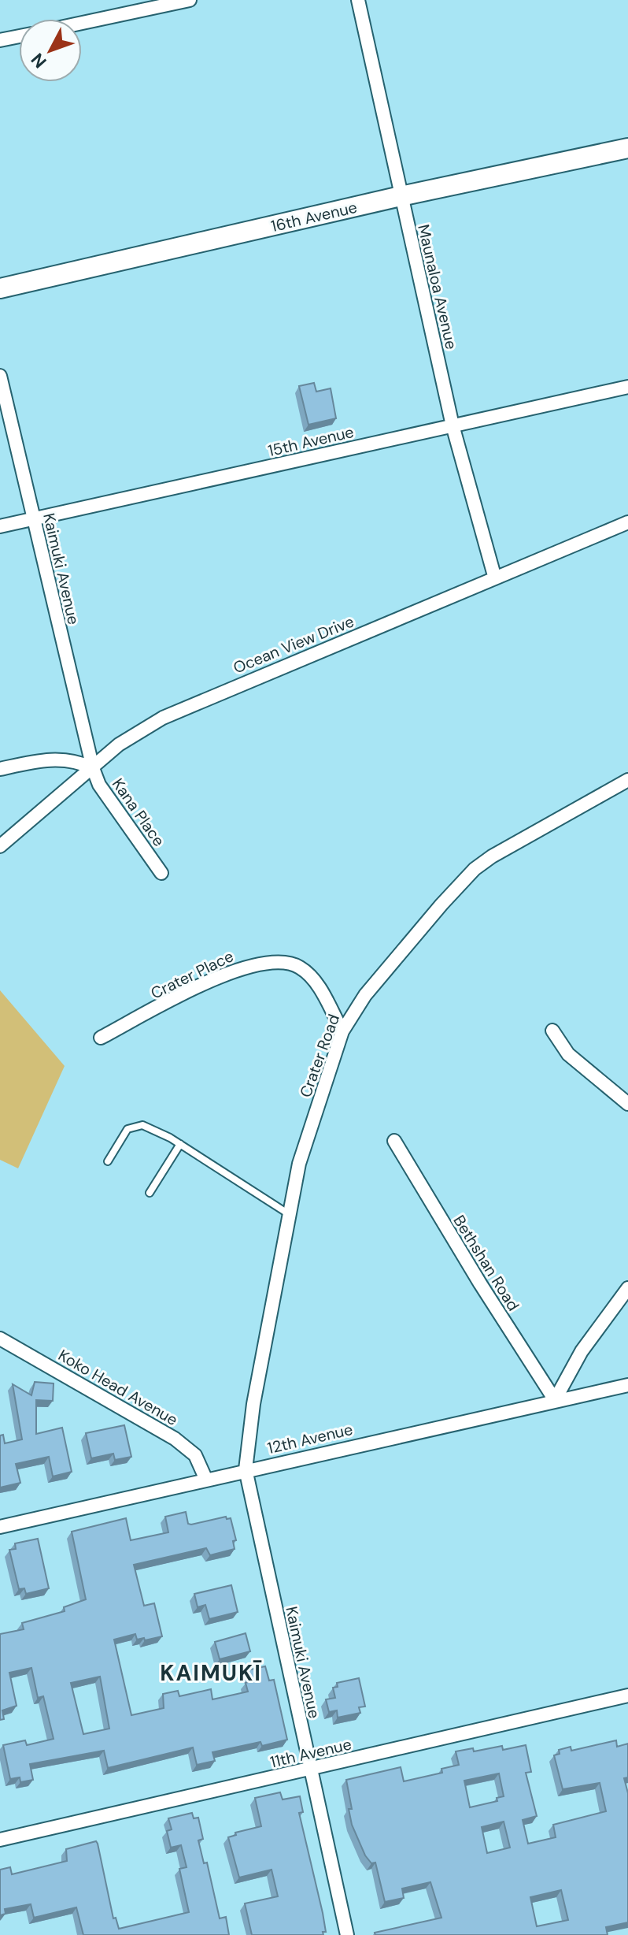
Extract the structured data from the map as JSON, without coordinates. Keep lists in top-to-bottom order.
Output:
{
  "streets": {
    "street": [
      "16th Avenue",
      "Maunaloa Avenue",
      "15th Avenue",
      "Kaimuki Avenue",
      "Ocean View Drive",
      "Kana Place",
      "Crater Place",
      "Crater Road",
      "Bethshan Road",
      "Koko Head Avenue",
      "12th Avenue",
      "11th Avenue"
    ]
  },
  "crossings": [
    ["16th Avenue", "Maunaloa Avenue"],
    ["Maunaloa Avenue", "15th Avenue"],
    ["Maunaloa Avenue", "Ocean View Drive"],
    ["15th Avenue", "Kaimuki Avenue"],
    ["Kaimuki Avenue", "Ocean View Drive"],
    ["Kaimuki Avenue", "Kana Place"],
    ["Kaimuki Avenue", "Crater Road"],
    ["Kaimuki Avenue", "12th Avenue"],
    ["Kaimuki Avenue", "11th Avenue"],
    ["Ocean View Drive", "Kana Place"],
    ["Crater Place", "Crater Road"],
    ["Crater Road", "12th Avenue"],
    ["Bethshan Road", "12th Avenue"],
    ["Koko Head Avenue", "12th Avenue"]
  ],
  "districts": ["KAIMUKĪ"],
  "north": "bottom left"
}
